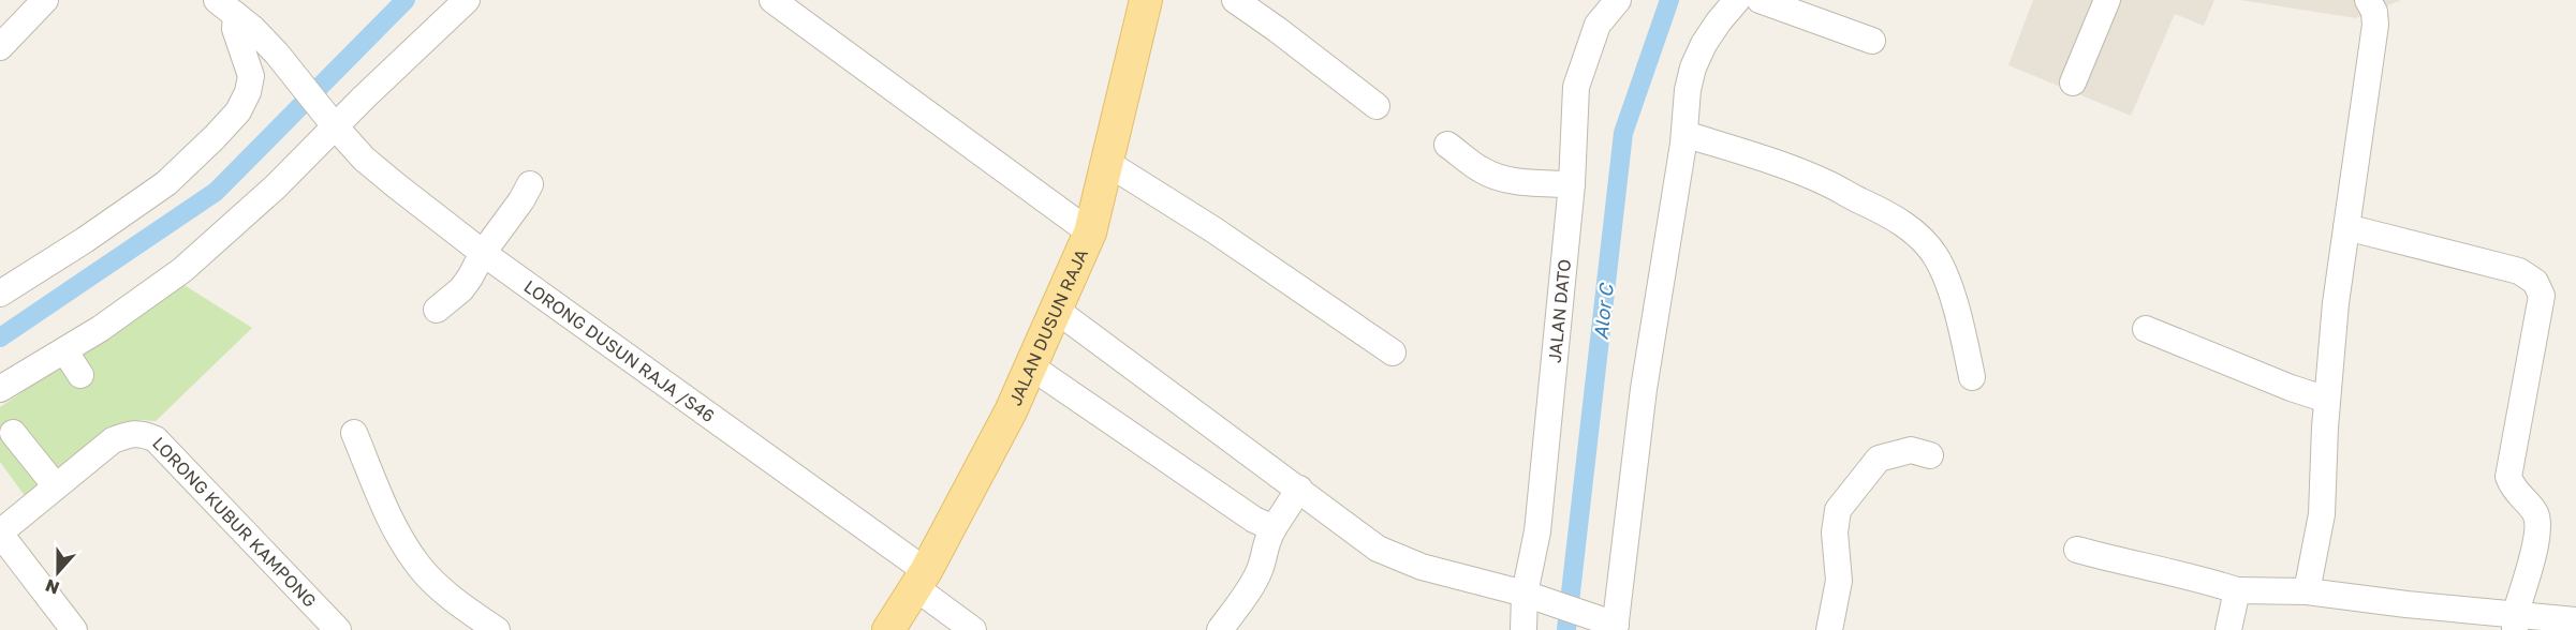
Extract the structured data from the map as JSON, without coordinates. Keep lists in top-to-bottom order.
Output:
{
  "streets": {
    "main road": ["JALAN DUSUN RAJA"],
    "street": ["JALAN DATO", "LORONG DUSUN RAJA /S46", "LORONG KUBUR KAMPONG"]
  },
  "crossings": [
    ["JALAN DUSUN RAJA", "LORONG DUSUN RAJA /S46"]
  ],
  "water": ["Alor C"],
  "north": "bottom"
}
